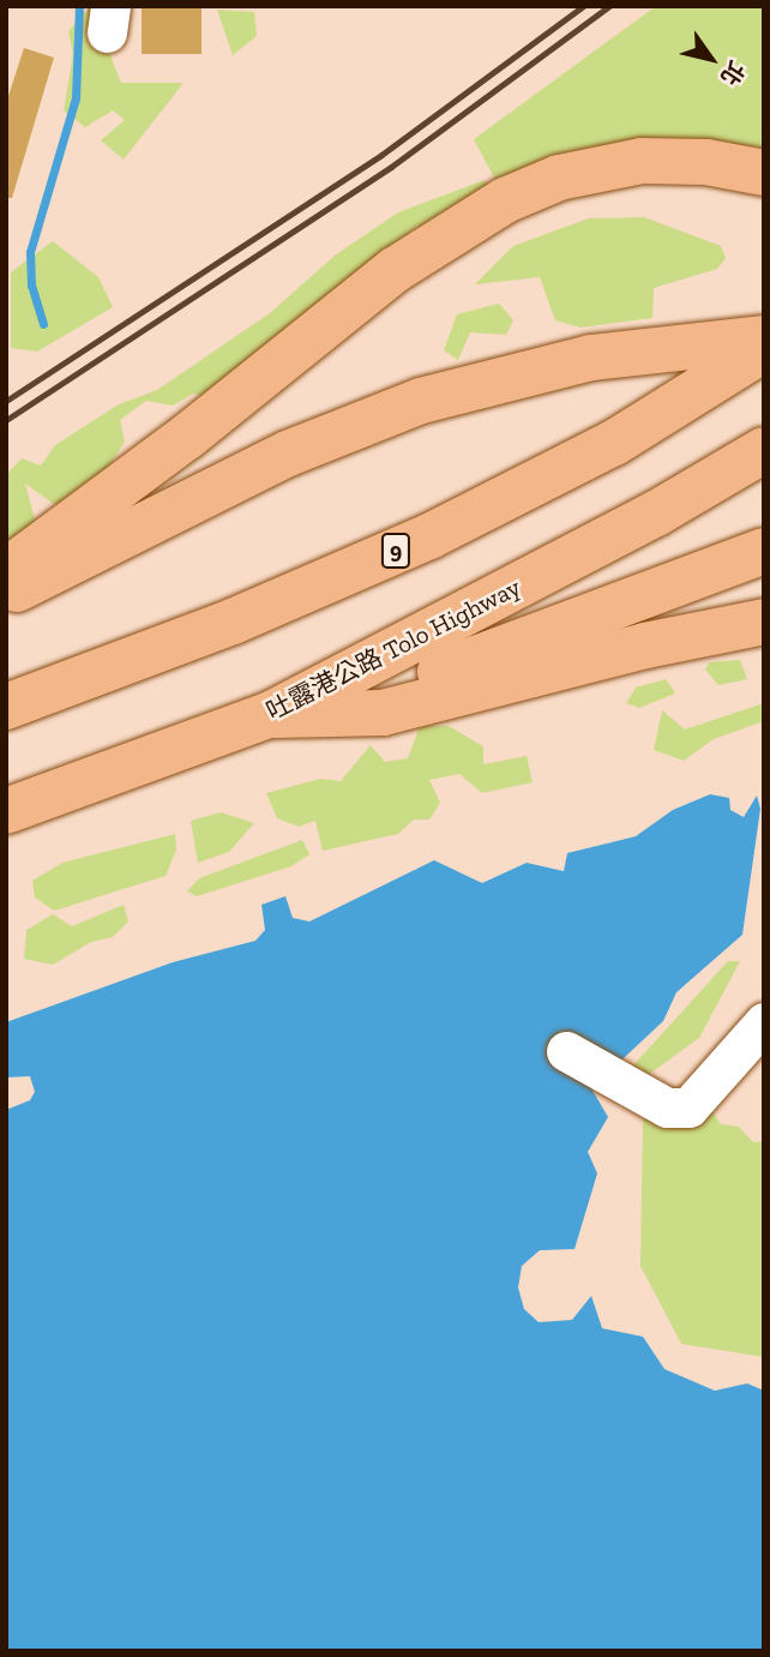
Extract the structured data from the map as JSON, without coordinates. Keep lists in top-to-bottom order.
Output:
{
  "streets": {
    "highway": ["9", "吐露港公路 Tolo Highway"]
  },
  "north": "bottom right"
}
